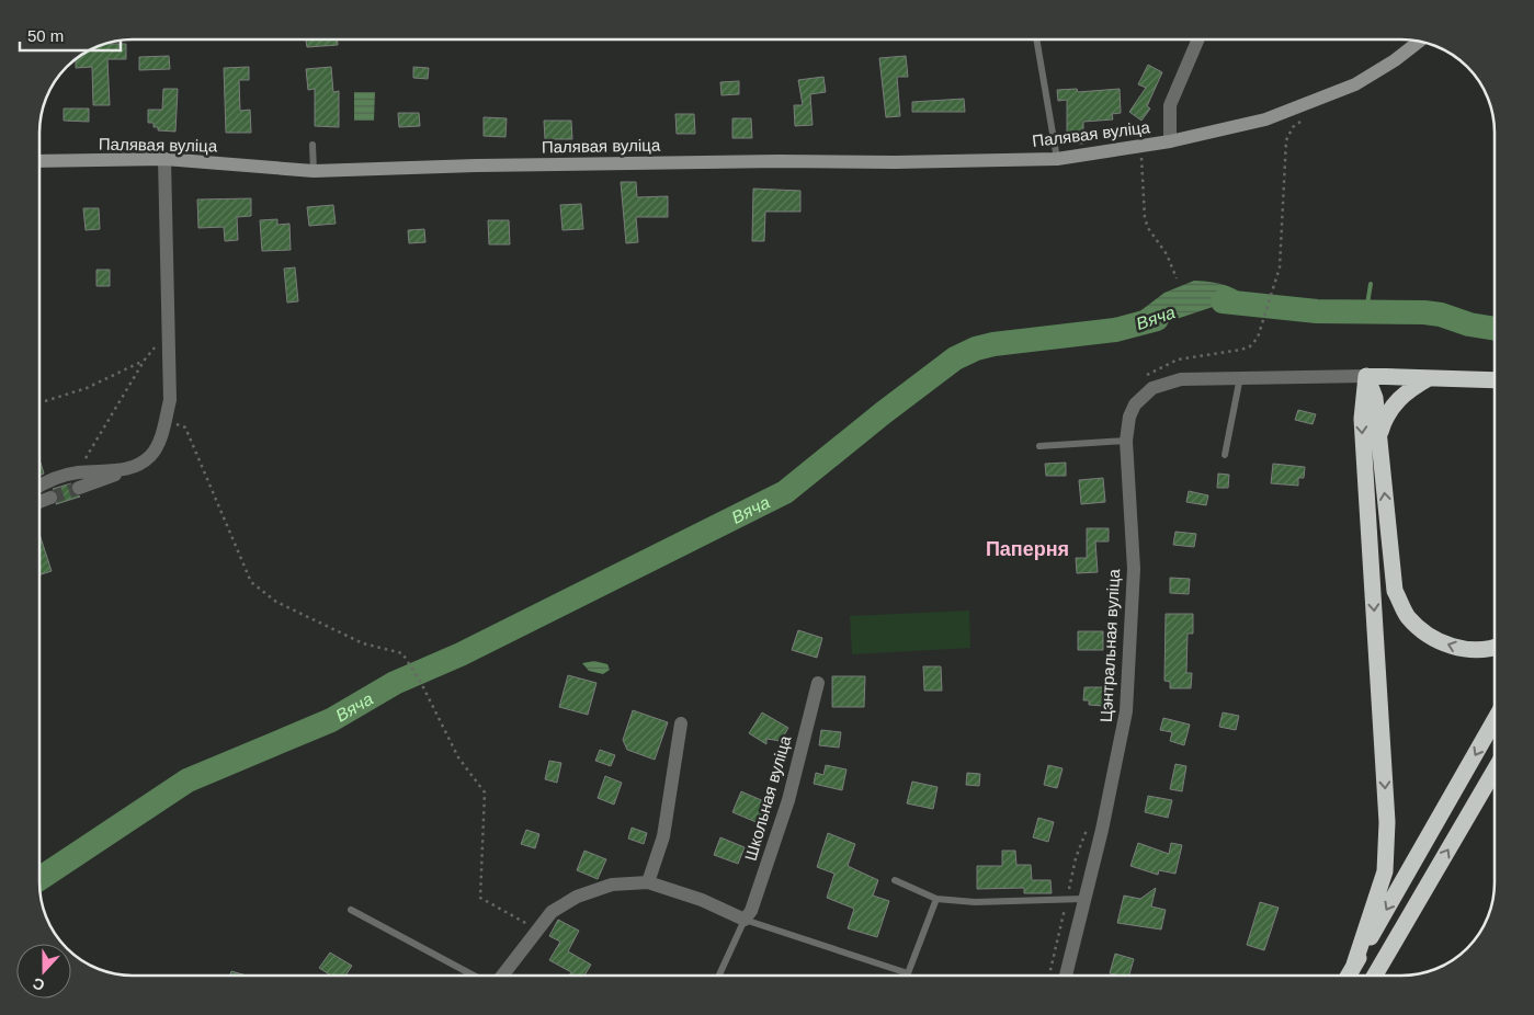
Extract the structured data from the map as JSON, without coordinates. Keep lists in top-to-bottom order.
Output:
{
  "streets": {
    "main road": ["Палявая вуліца"],
    "street": ["Цэнтральная вуліца", "Школьная вуліца"]
  },
  "districts": ["Паперня"],
  "water": ["Вяча"],
  "scale_bar": "50 m",
  "north": "bottom"
}
